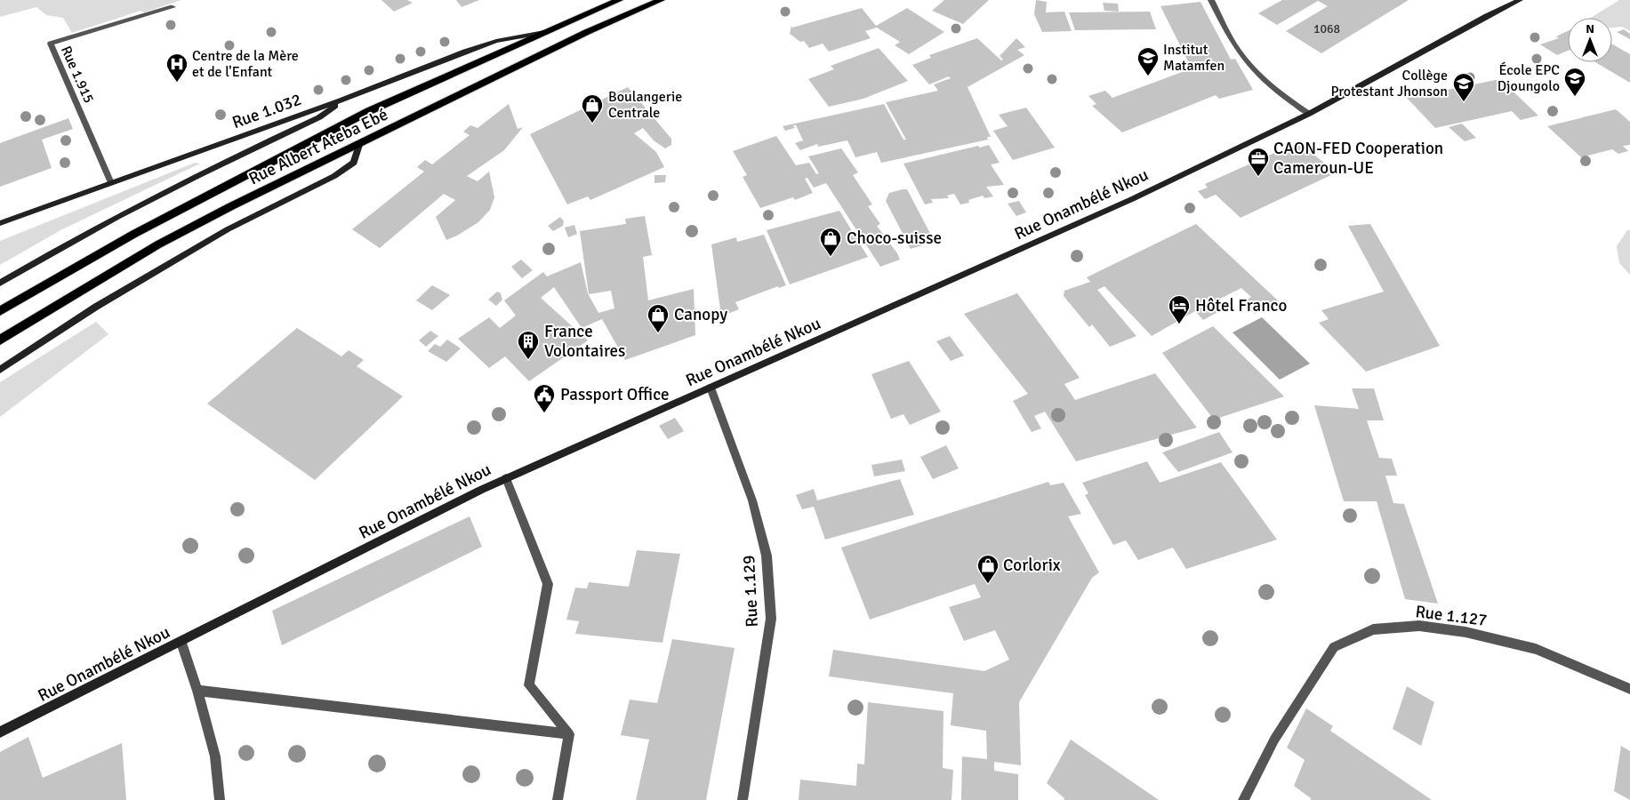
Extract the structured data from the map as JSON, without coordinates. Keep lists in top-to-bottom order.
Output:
{
  "streets": {
    "highway": ["Rue Albert Ateba Ebé"],
    "main road": ["Rue 1.032", "Rue Onambélé Nkou"],
    "street": ["Rue 1.915", "Rue 1.129", "Rue 1.127"]
  },
  "crossings": [
    ["Rue 1.915", "Rue 1.032"],
    ["Rue 1.032", "Rue Albert Ateba Ebé"],
    ["Rue Onambélé Nkou", "Rue 1.129"]
  ],
  "places": {
    "school or university": ["Institut Matamfen", "École EPC Djoungolo", "Collège Protestant Jhonson"],
    "hospital": ["Centre de la Mère et de l'Enfant"],
    "shop": [
      "Boulangerie Centrale",
      "Choco-suisse",
      "Canopy",
      "Corlorix"
    ],
    "office": ["CAON-FED Cooperation Cameroun-UE"],
    "hotel": ["Hôtel Franco"],
    "building": ["France Volontaires"],
    "public building": ["Passport Office"]
  },
  "house_numbers": ["1068"],
  "north": "top"
}
